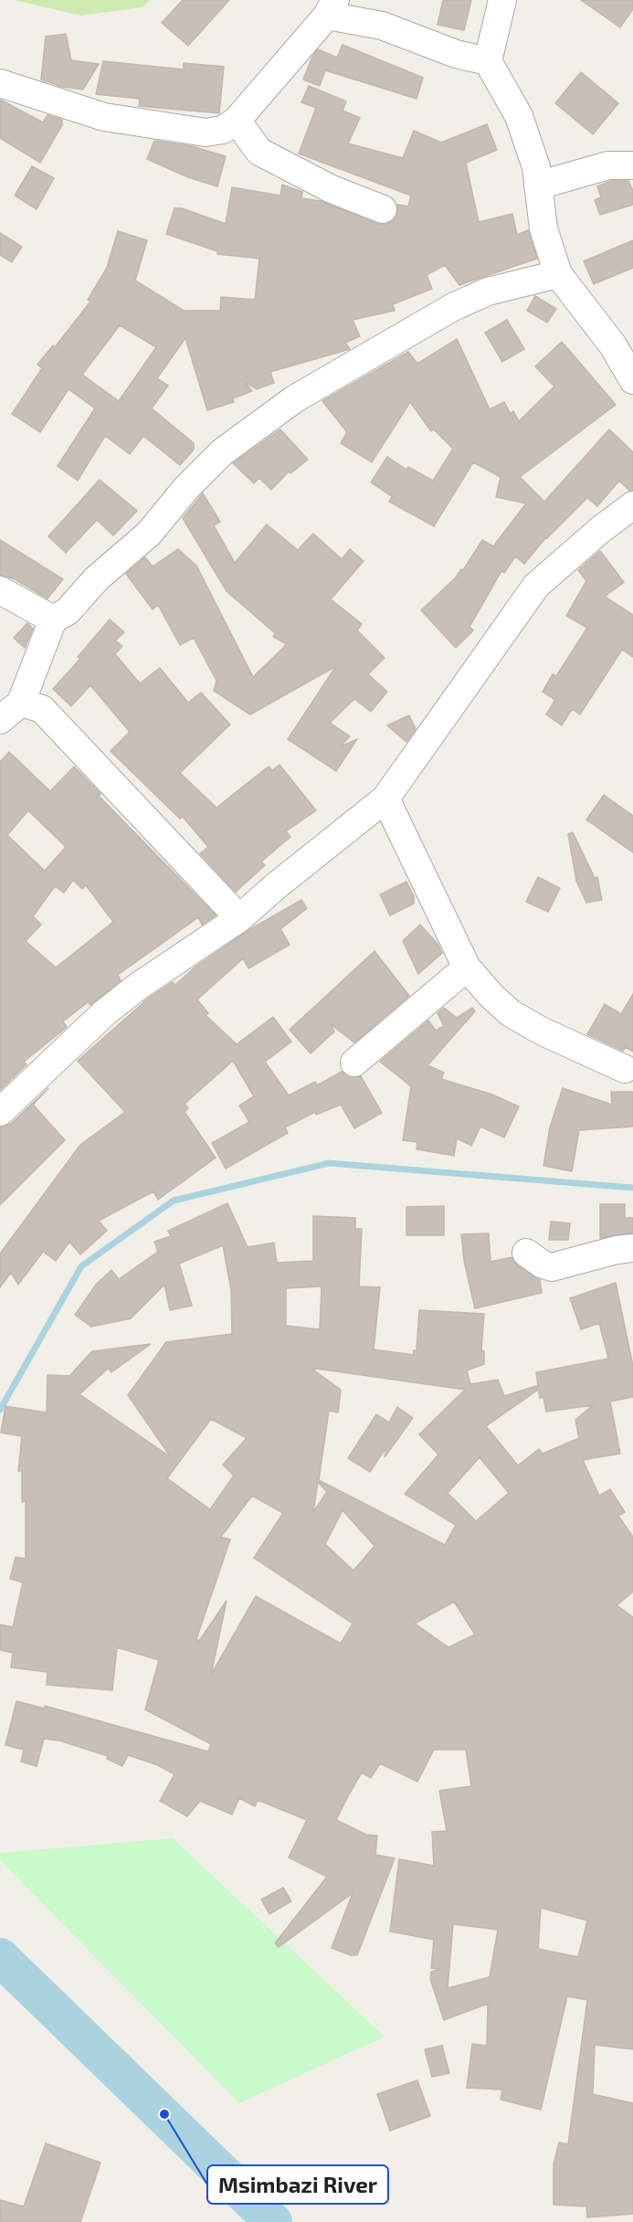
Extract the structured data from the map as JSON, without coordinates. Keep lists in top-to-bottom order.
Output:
{
  "places": ["Msimbazi River"]
}
